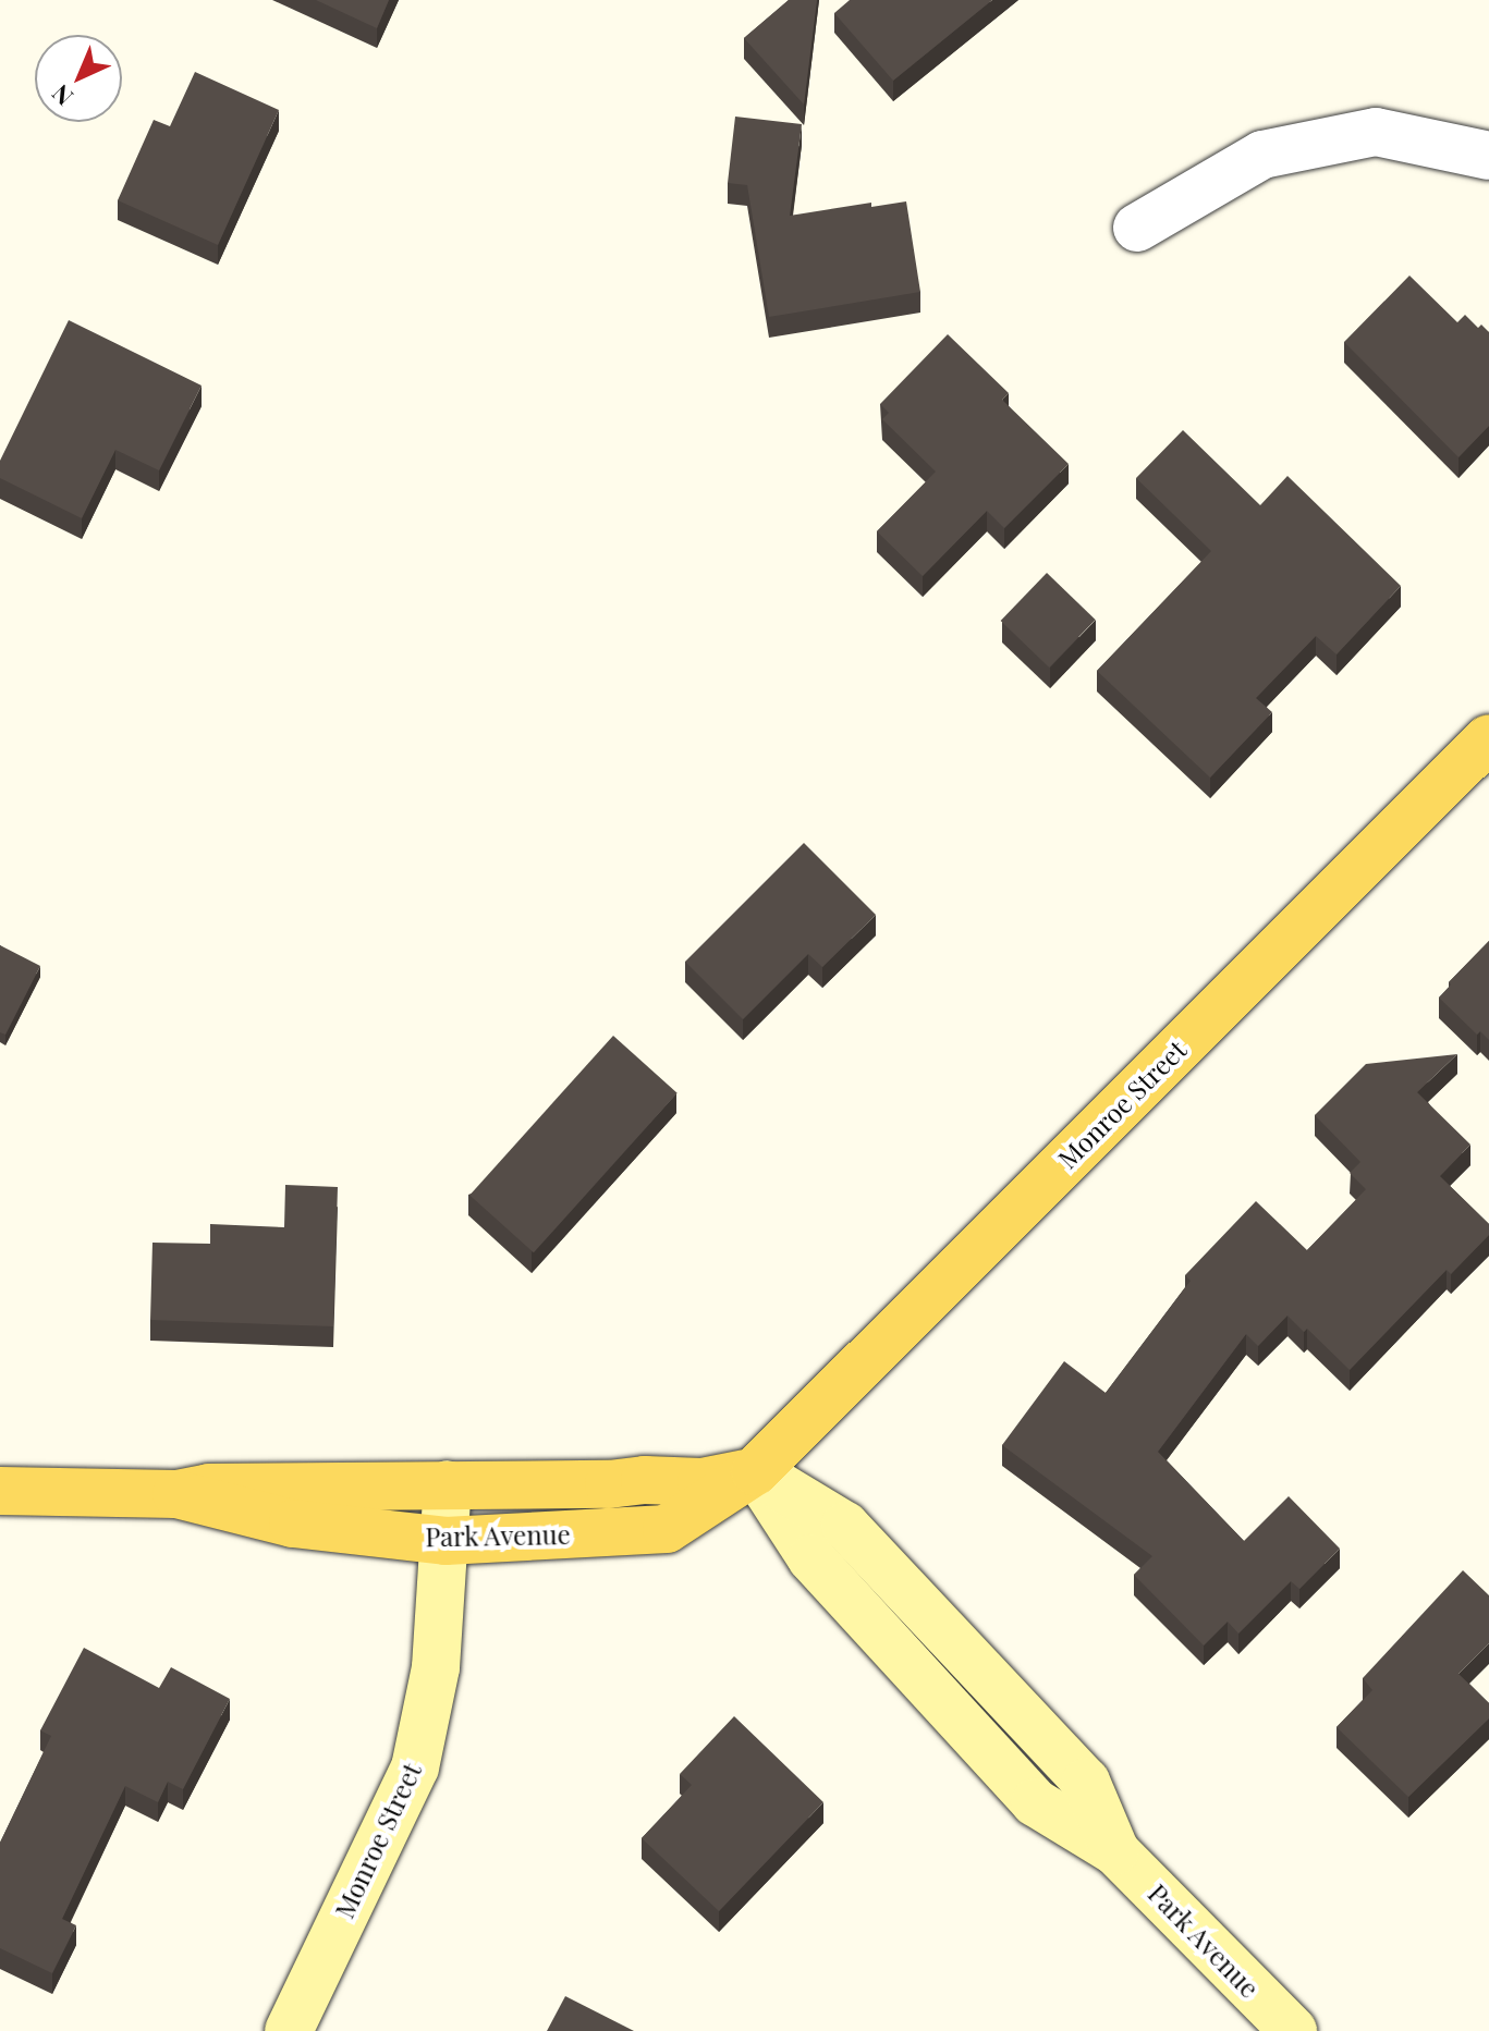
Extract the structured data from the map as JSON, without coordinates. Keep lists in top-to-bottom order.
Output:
{
  "streets": {
    "main road": ["Monroe Street", "Park Avenue"]
  },
  "crossings": [
    ["Monroe Street", "Park Avenue"]
  ],
  "north": "bottom left"
}
